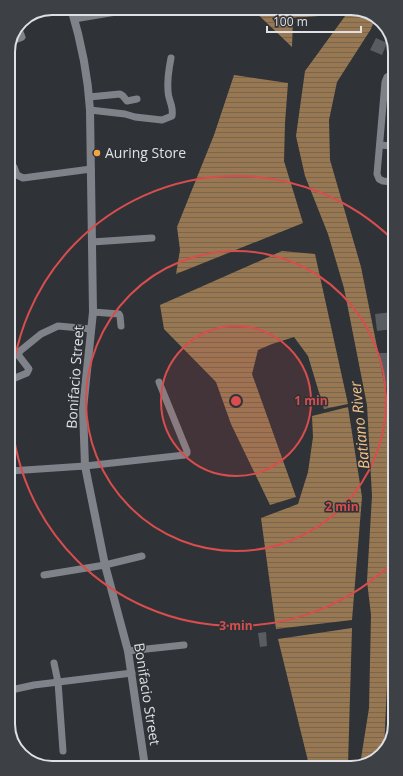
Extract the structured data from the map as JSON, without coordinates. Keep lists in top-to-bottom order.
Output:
{
  "streets": {
    "street": ["Bonifacio Street"]
  },
  "water": ["Batiano River"],
  "places": ["Auring Store"],
  "scale_bar": "100 m",
  "rings": ["1 min", "2 min", "3 min"]
}
